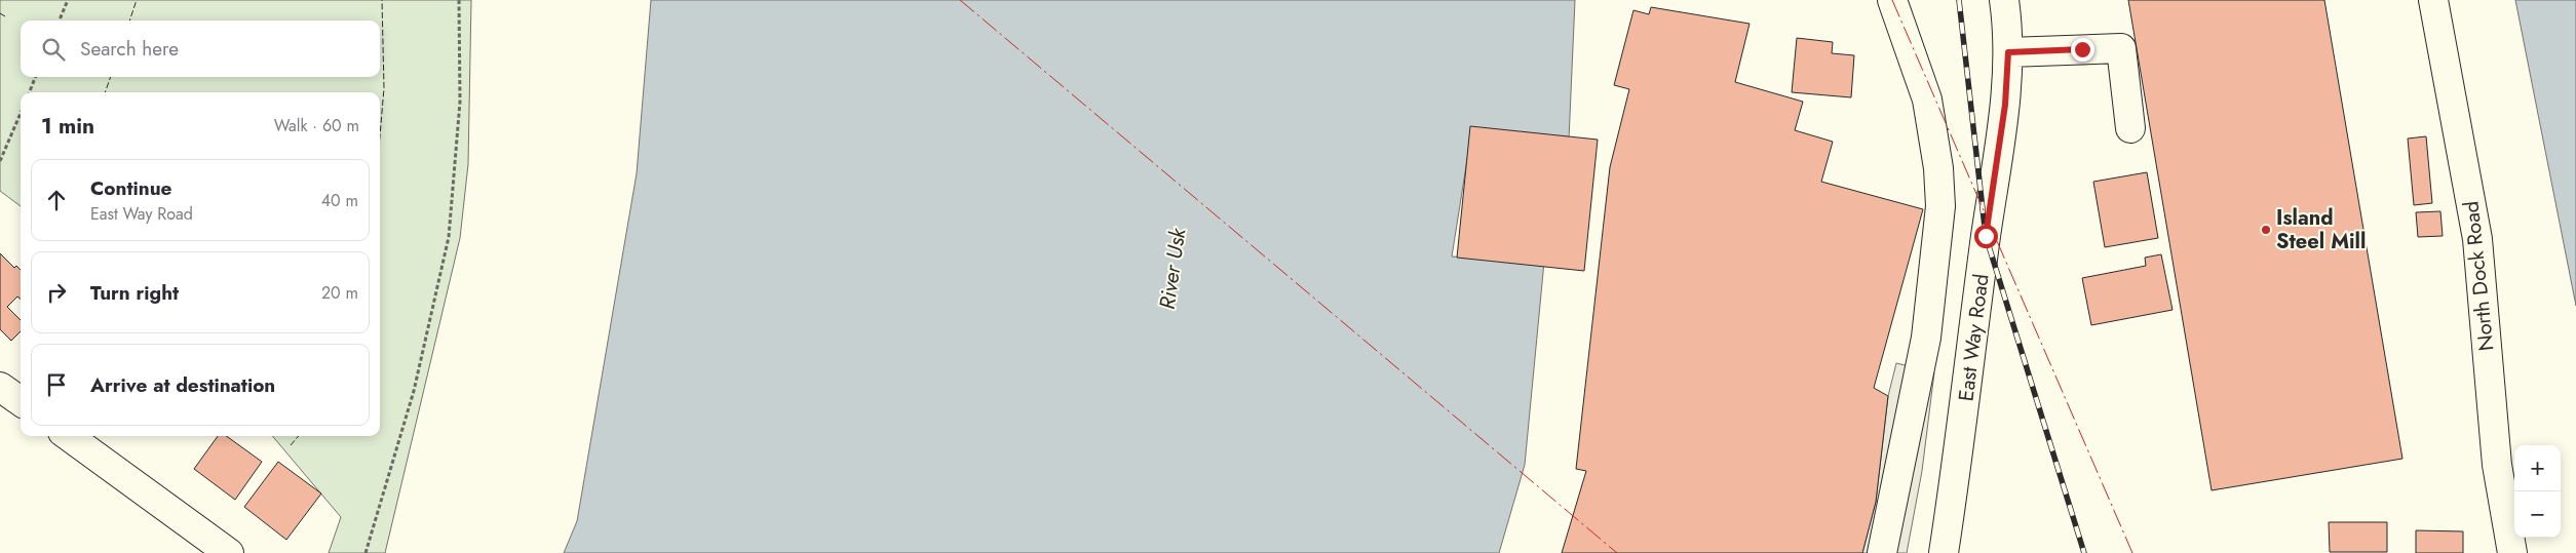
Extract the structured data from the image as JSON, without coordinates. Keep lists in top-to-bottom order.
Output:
{
  "streets": {
    "street": ["North Dock Road", "East Way Road"]
  },
  "water": ["River Usk"],
  "places": ["Island Steel Mill"],
  "page": {
    "search": "Search here",
    "heading": ["1 min", "Walk · 60 m"],
    "list": [
      ["Continue", "East Way Road", "40 m"],
      ["Turn right", "20 m"],
      "Arrive at destination"
    ],
    "map_buttons": ["+", "−"]
  }
}
